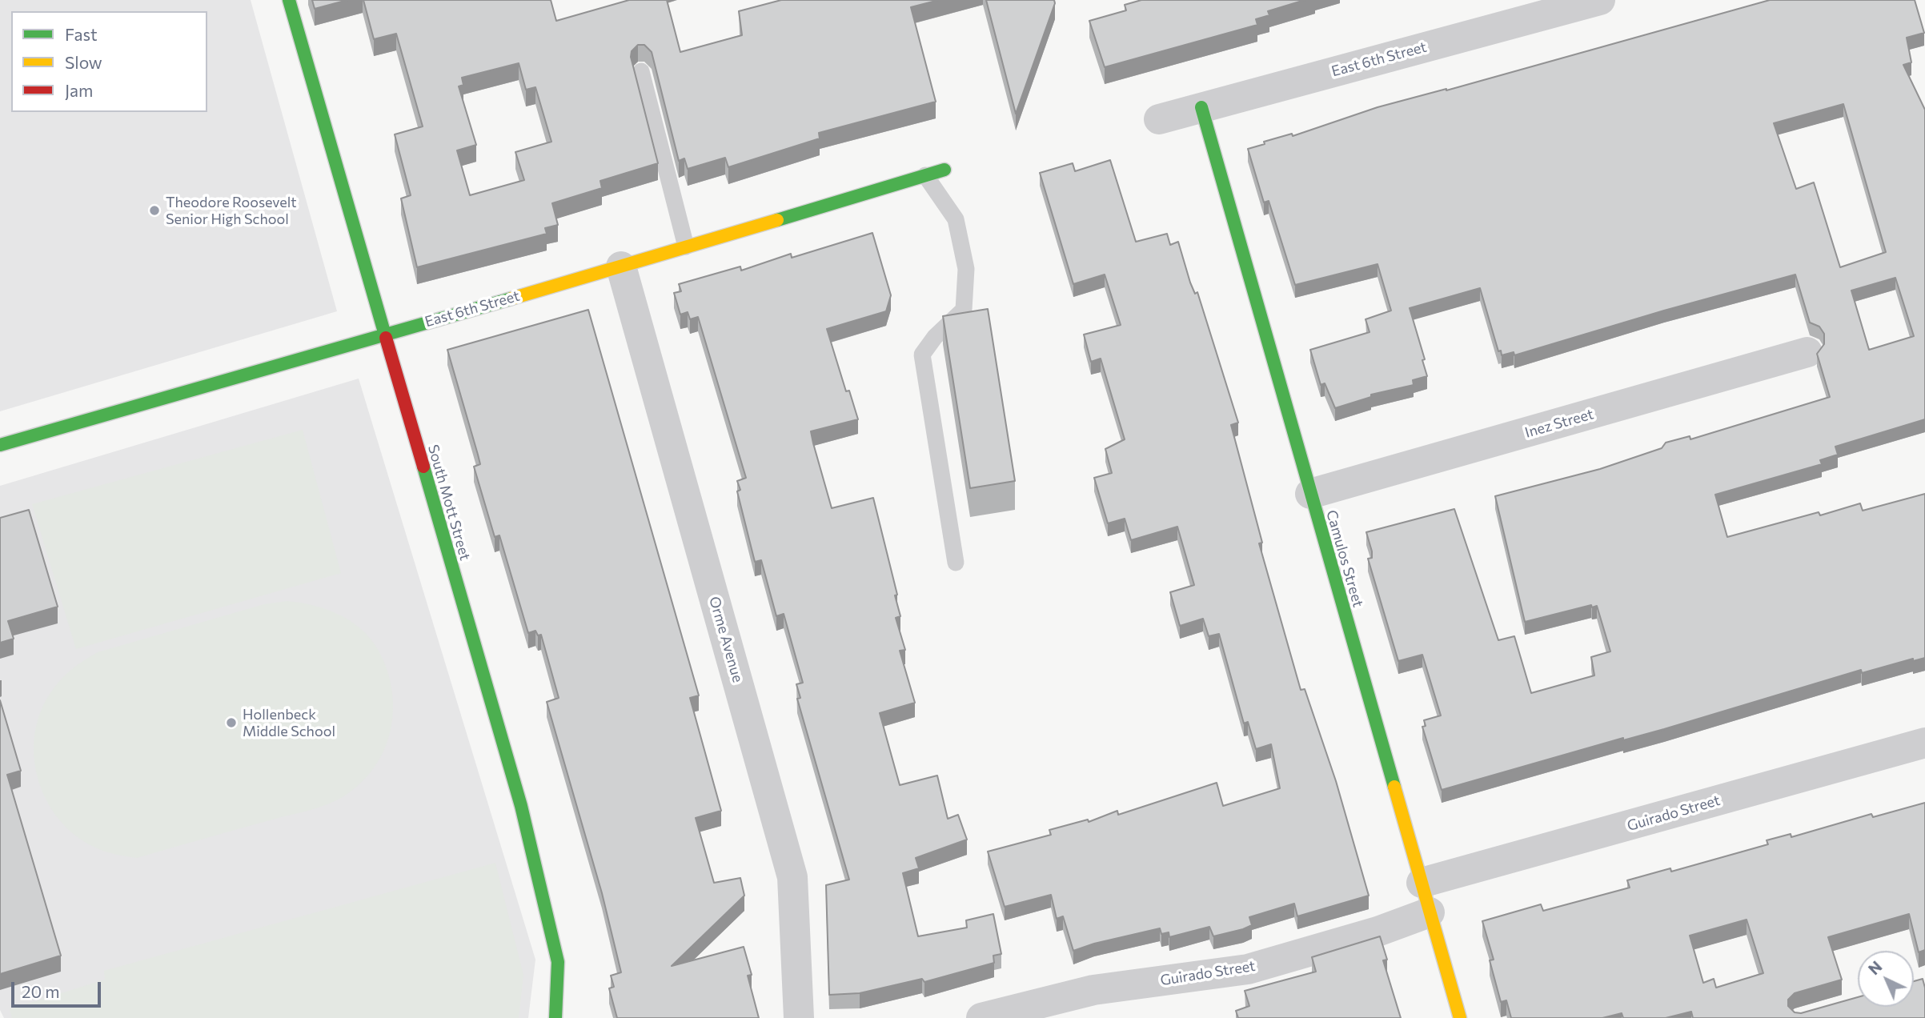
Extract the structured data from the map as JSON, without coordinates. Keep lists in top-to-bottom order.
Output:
{
  "streets": {
    "street": [
      "East 6th Street",
      "Inez Street",
      "South Mott Street",
      "Camulos Street",
      "Orme Avenue",
      "Guirado Street"
    ]
  },
  "crossings": [
    ["East 6th Street", "South Mott Street"],
    ["East 6th Street", "Camulos Street"],
    ["East 6th Street", "Orme Avenue"],
    ["Inez Street", "Camulos Street"],
    ["Camulos Street", "Guirado Street"]
  ],
  "places": ["Theodore Roosevelt Senior High School", "Hollenbeck Middle School"],
  "legend": ["Fast", "Slow", "Jam"],
  "scale_bar": "20 m",
  "north": "top left"
}
